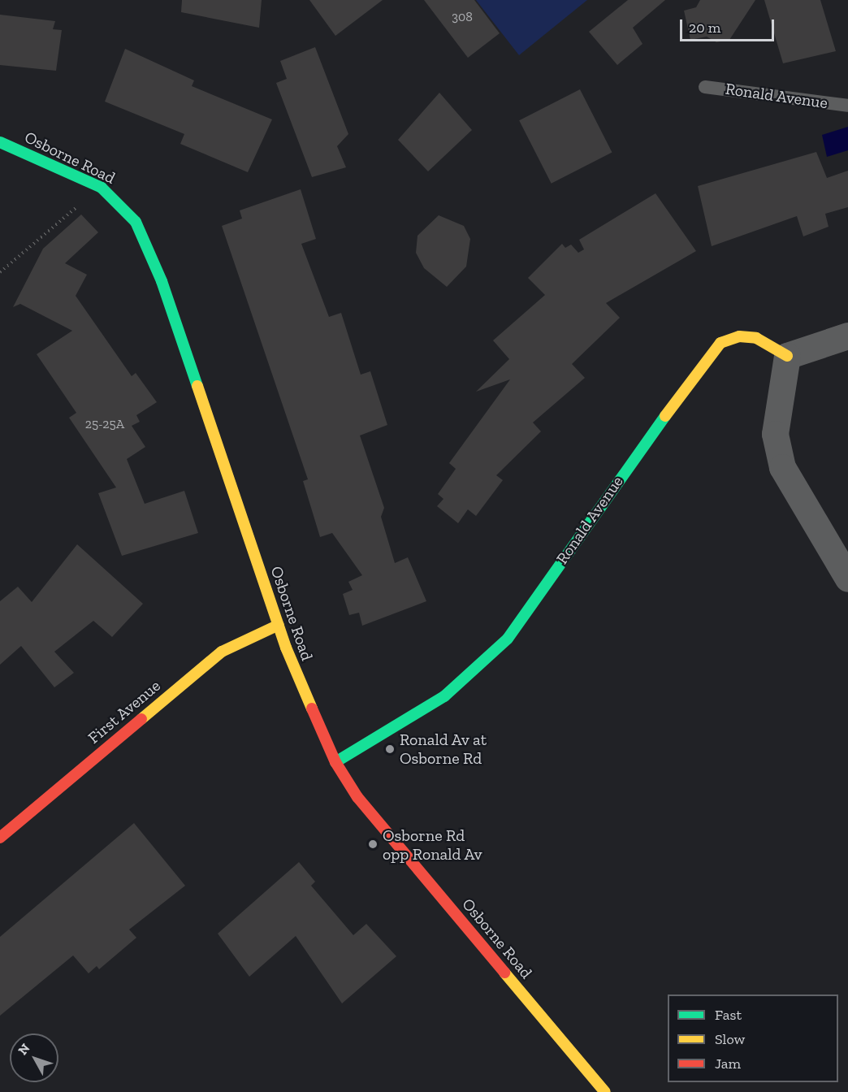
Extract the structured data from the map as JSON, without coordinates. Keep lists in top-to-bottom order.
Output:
{
  "streets": {
    "street": ["Ronald Avenue", "Osborne Road", "First Avenue"]
  },
  "crossings": [
    ["Ronald Avenue", "Osborne Road"],
    ["Osborne Road", "First Avenue"]
  ],
  "places": ["Ronald Av at Osborne Rd", "Osborne Rd opp Ronald Av"],
  "house_numbers": ["308", "25-25A"],
  "legend": ["Fast", "Slow", "Jam"],
  "scale_bar": "20 m",
  "north": "top left"
}
